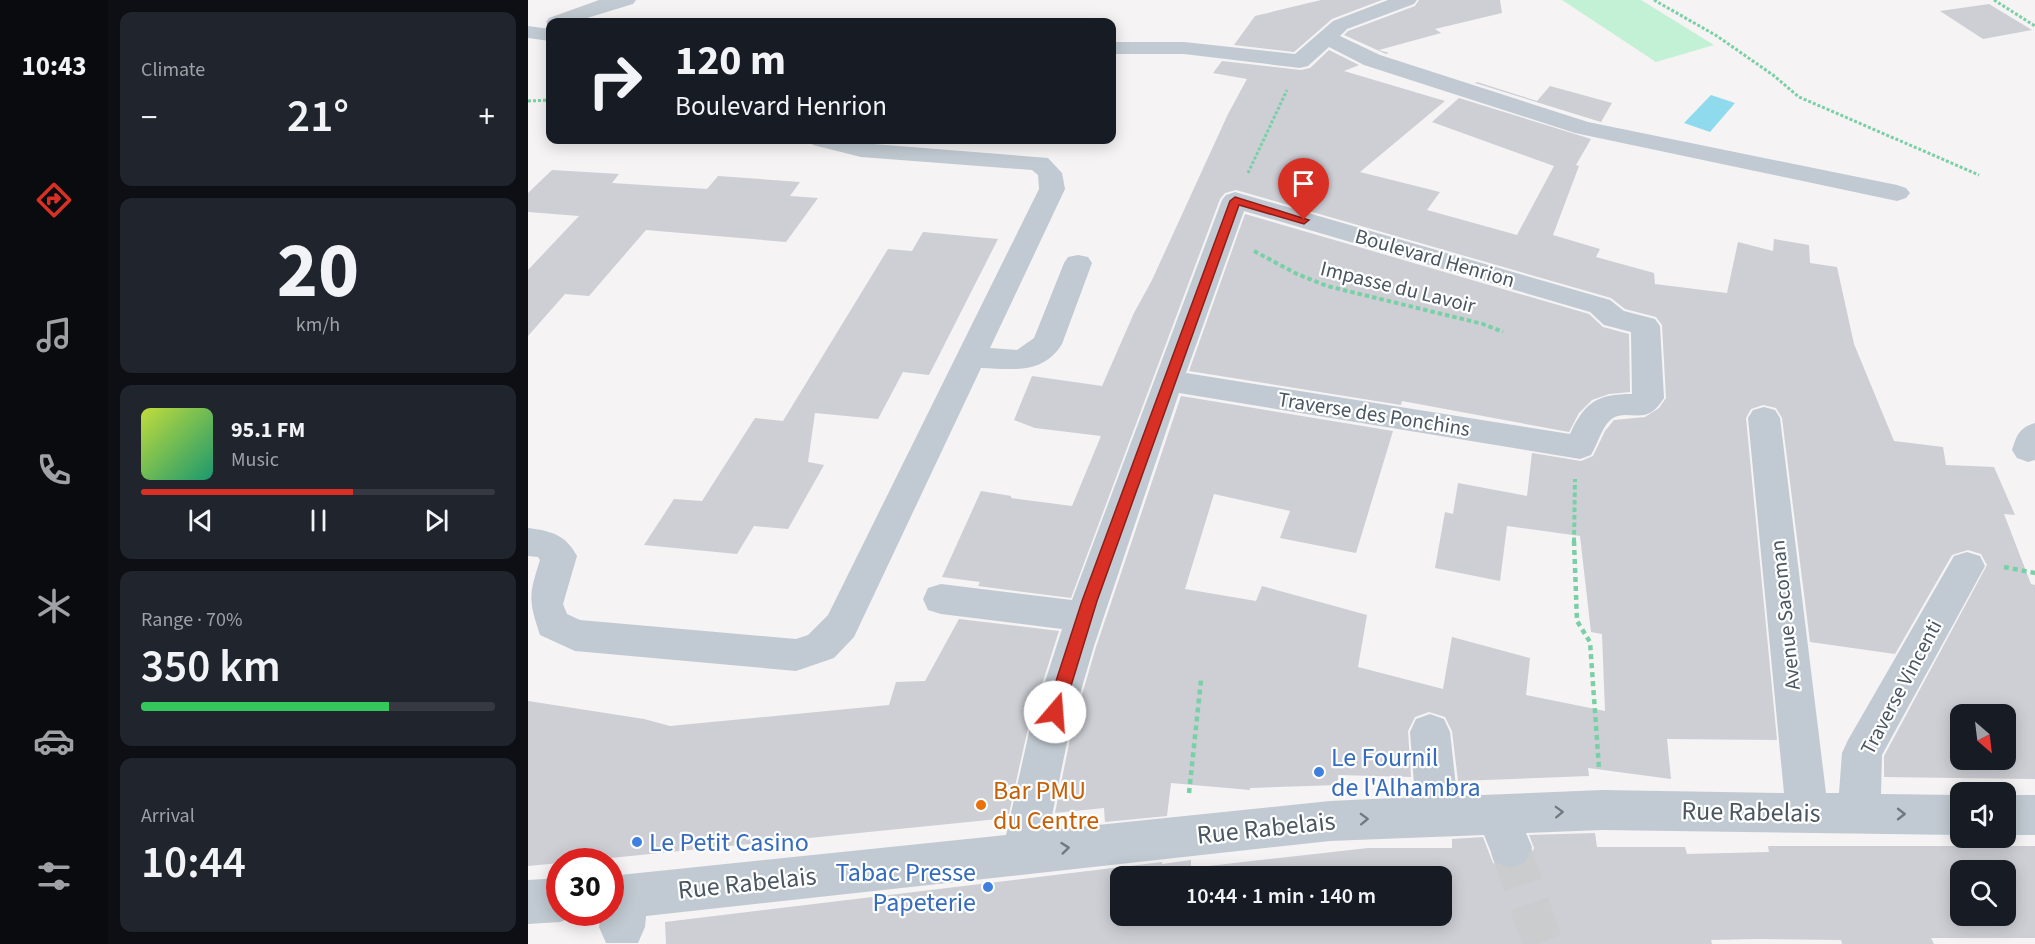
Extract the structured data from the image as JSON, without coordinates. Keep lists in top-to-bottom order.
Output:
{
  "streets": {
    "street": [
      "Boulevard Henrion",
      "Traverse des Ponchins",
      "Avenue Sacoman",
      "Traverse Vincenti",
      "Rue Rabelais"
    ],
    "path": ["Impasse du Lavoir"]
  },
  "crossings": [
    ["Boulevard Henrion", "Traverse des Ponchins"],
    ["Avenue Sacoman", "Rue Rabelais"],
    ["Traverse Vincenti", "Rue Rabelais"]
  ],
  "one_way": ["Rue Rabelais"],
  "places": [
    "Le Fournil de l'Alhambra",
    "Bar PMU du Centre",
    "Le Petit Casino",
    "Tabac Presse Papeterie"
  ],
  "north": "bottom right",
  "page": {
    "tabs": "10:43",
    "tile": [
      "Climate",
      ["20", "km/h"],
      ["Range · 70%", "350 km"],
      ["Arrival", "10:44"]
    ],
    "turn": ["120 m", "Boulevard Henrion"],
    "heat": ["−", "21°", "+"],
    "song": ["95.1 FM", "Music"],
    "limit": "30",
    "trip": "10:44 · 1 min · 140 m"
  }
}
